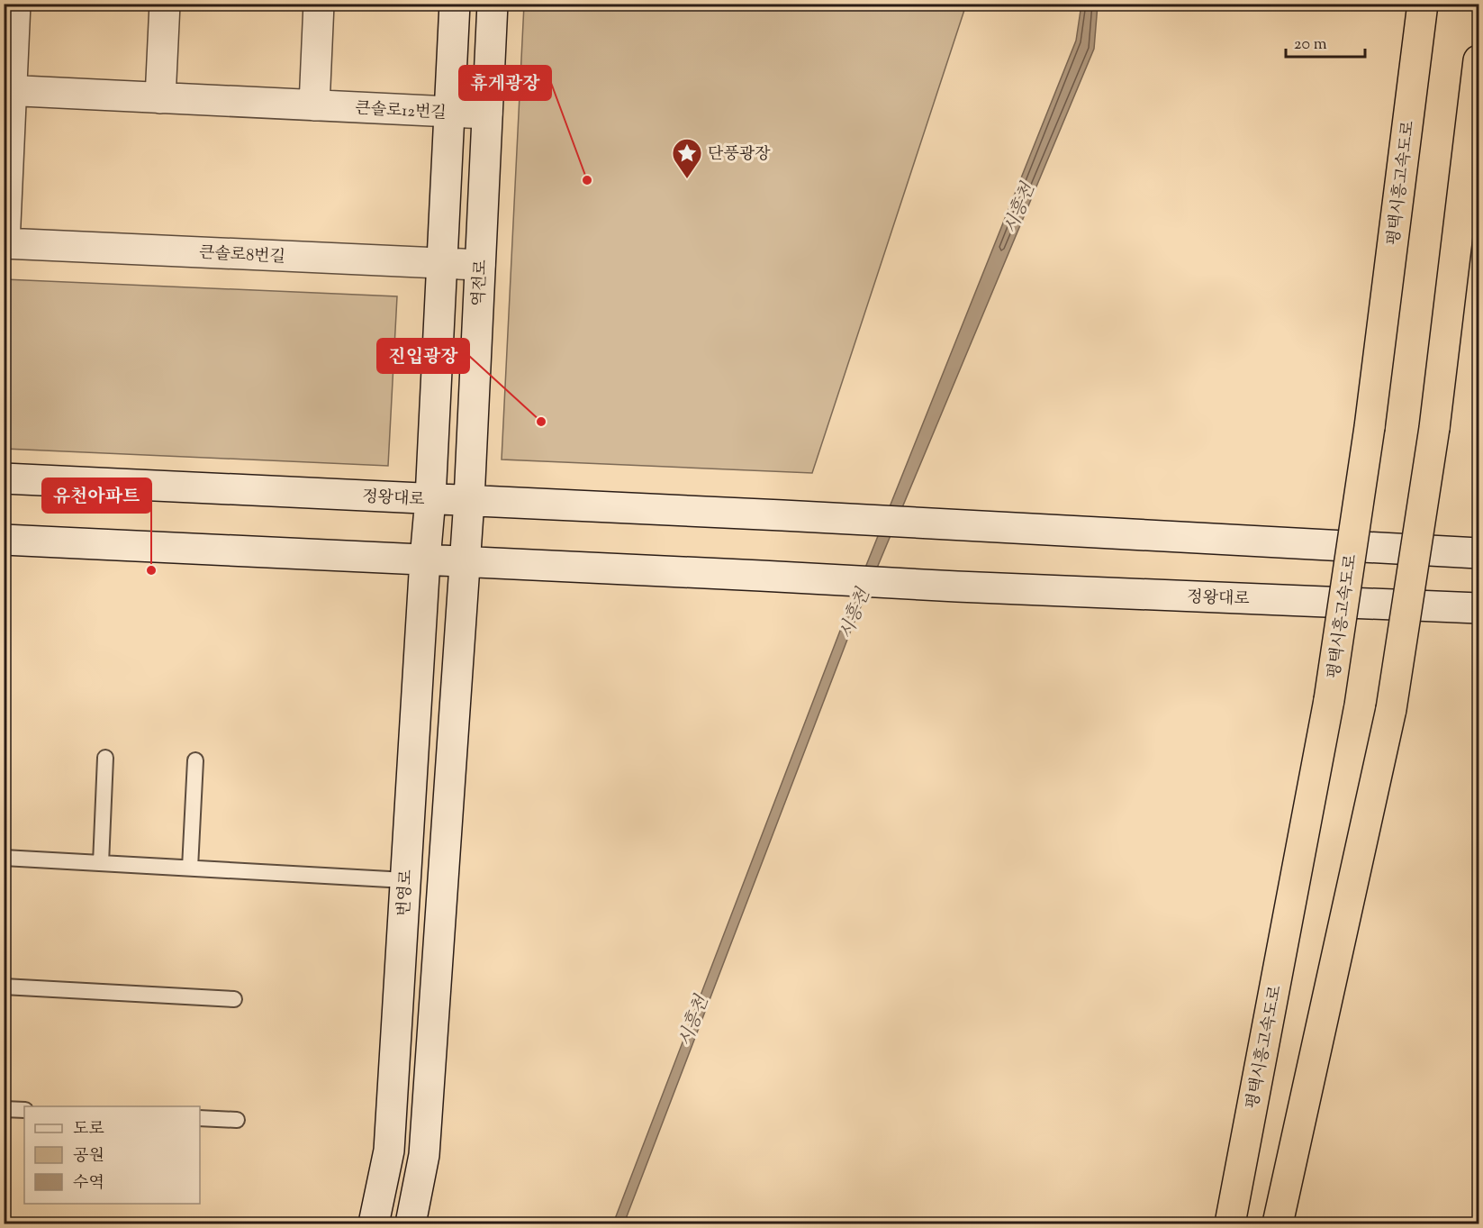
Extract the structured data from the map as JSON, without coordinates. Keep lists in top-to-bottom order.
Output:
{
  "streets": {
    "highway": ["평택시흥고속도로"],
    "street": [
      "큰솔로12번길",
      "큰솔로8번길",
      "역전로",
      "정왕대로",
      "번영로"
    ]
  },
  "crossings": [
    ["큰솔로12번길", "역전로"],
    ["큰솔로8번길", "역전로"],
    ["역전로", "정왕대로"]
  ],
  "water": ["시흥천"],
  "places": {
    "place": ["단풍광장"],
    "other": ["휴게광장", "진입광장", "유천아파트"]
  },
  "legend": ["도로", "공원", "수역"],
  "scale_bar": "20 m"
}
